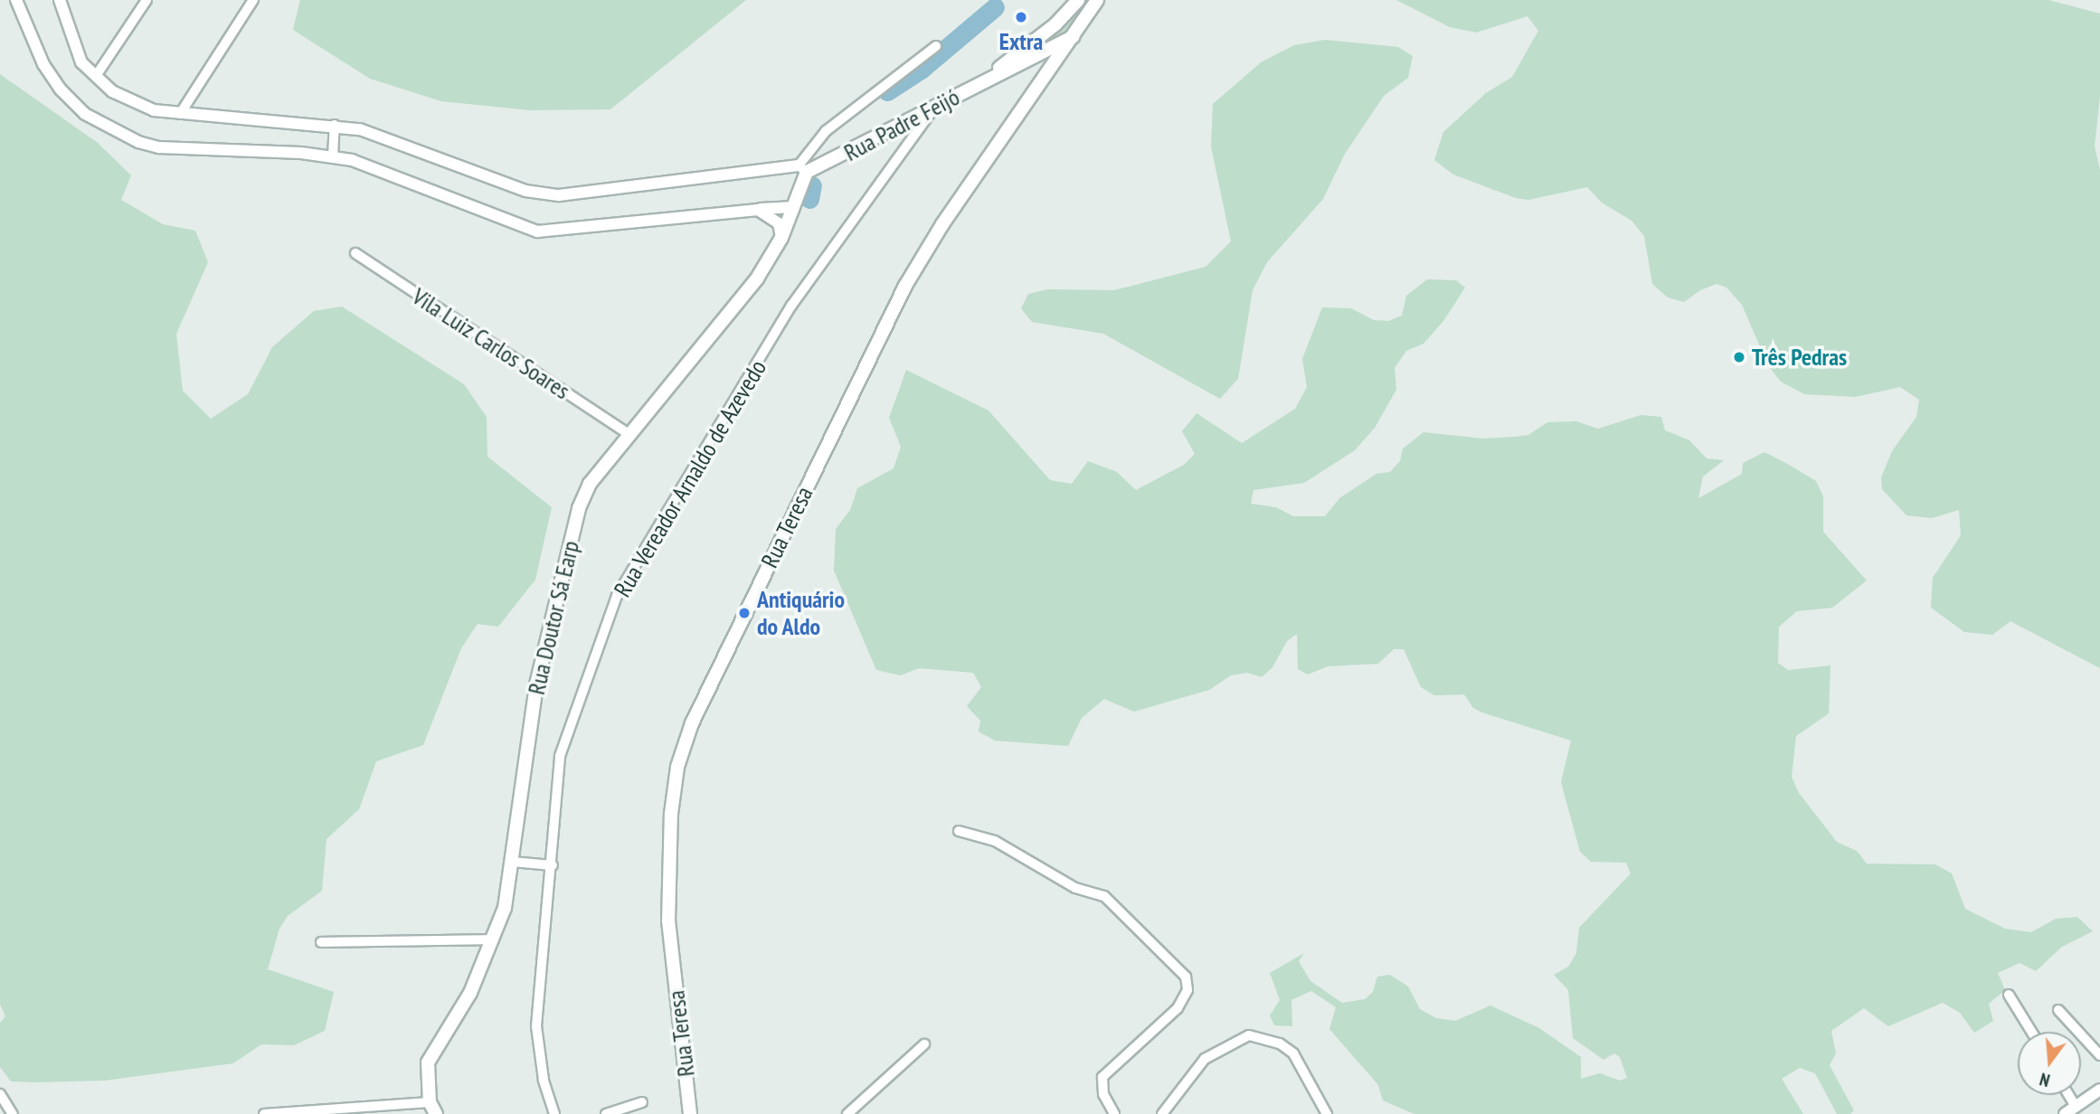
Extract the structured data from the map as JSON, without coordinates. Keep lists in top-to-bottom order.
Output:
{
  "streets": {
    "main road": ["Rua Padre Feijó", "Rua Teresa", "Rua Doutor Sá Earp"],
    "street": ["Vila Luiz Carlos Soares", "Rua Vereador Arnaldo de Azevedo"]
  },
  "crossings": [
    ["Rua Padre Feijó", "Rua Vereador Arnaldo de Azevedo"],
    ["Rua Padre Feijó", "Rua Teresa"],
    ["Rua Padre Feijó", "Rua Doutor Sá Earp"],
    ["Vila Luiz Carlos Soares", "Rua Doutor Sá Earp"]
  ],
  "places": ["Extra", "Três Pedras", "Antiquário do Aldo"],
  "north": "bottom"
}
